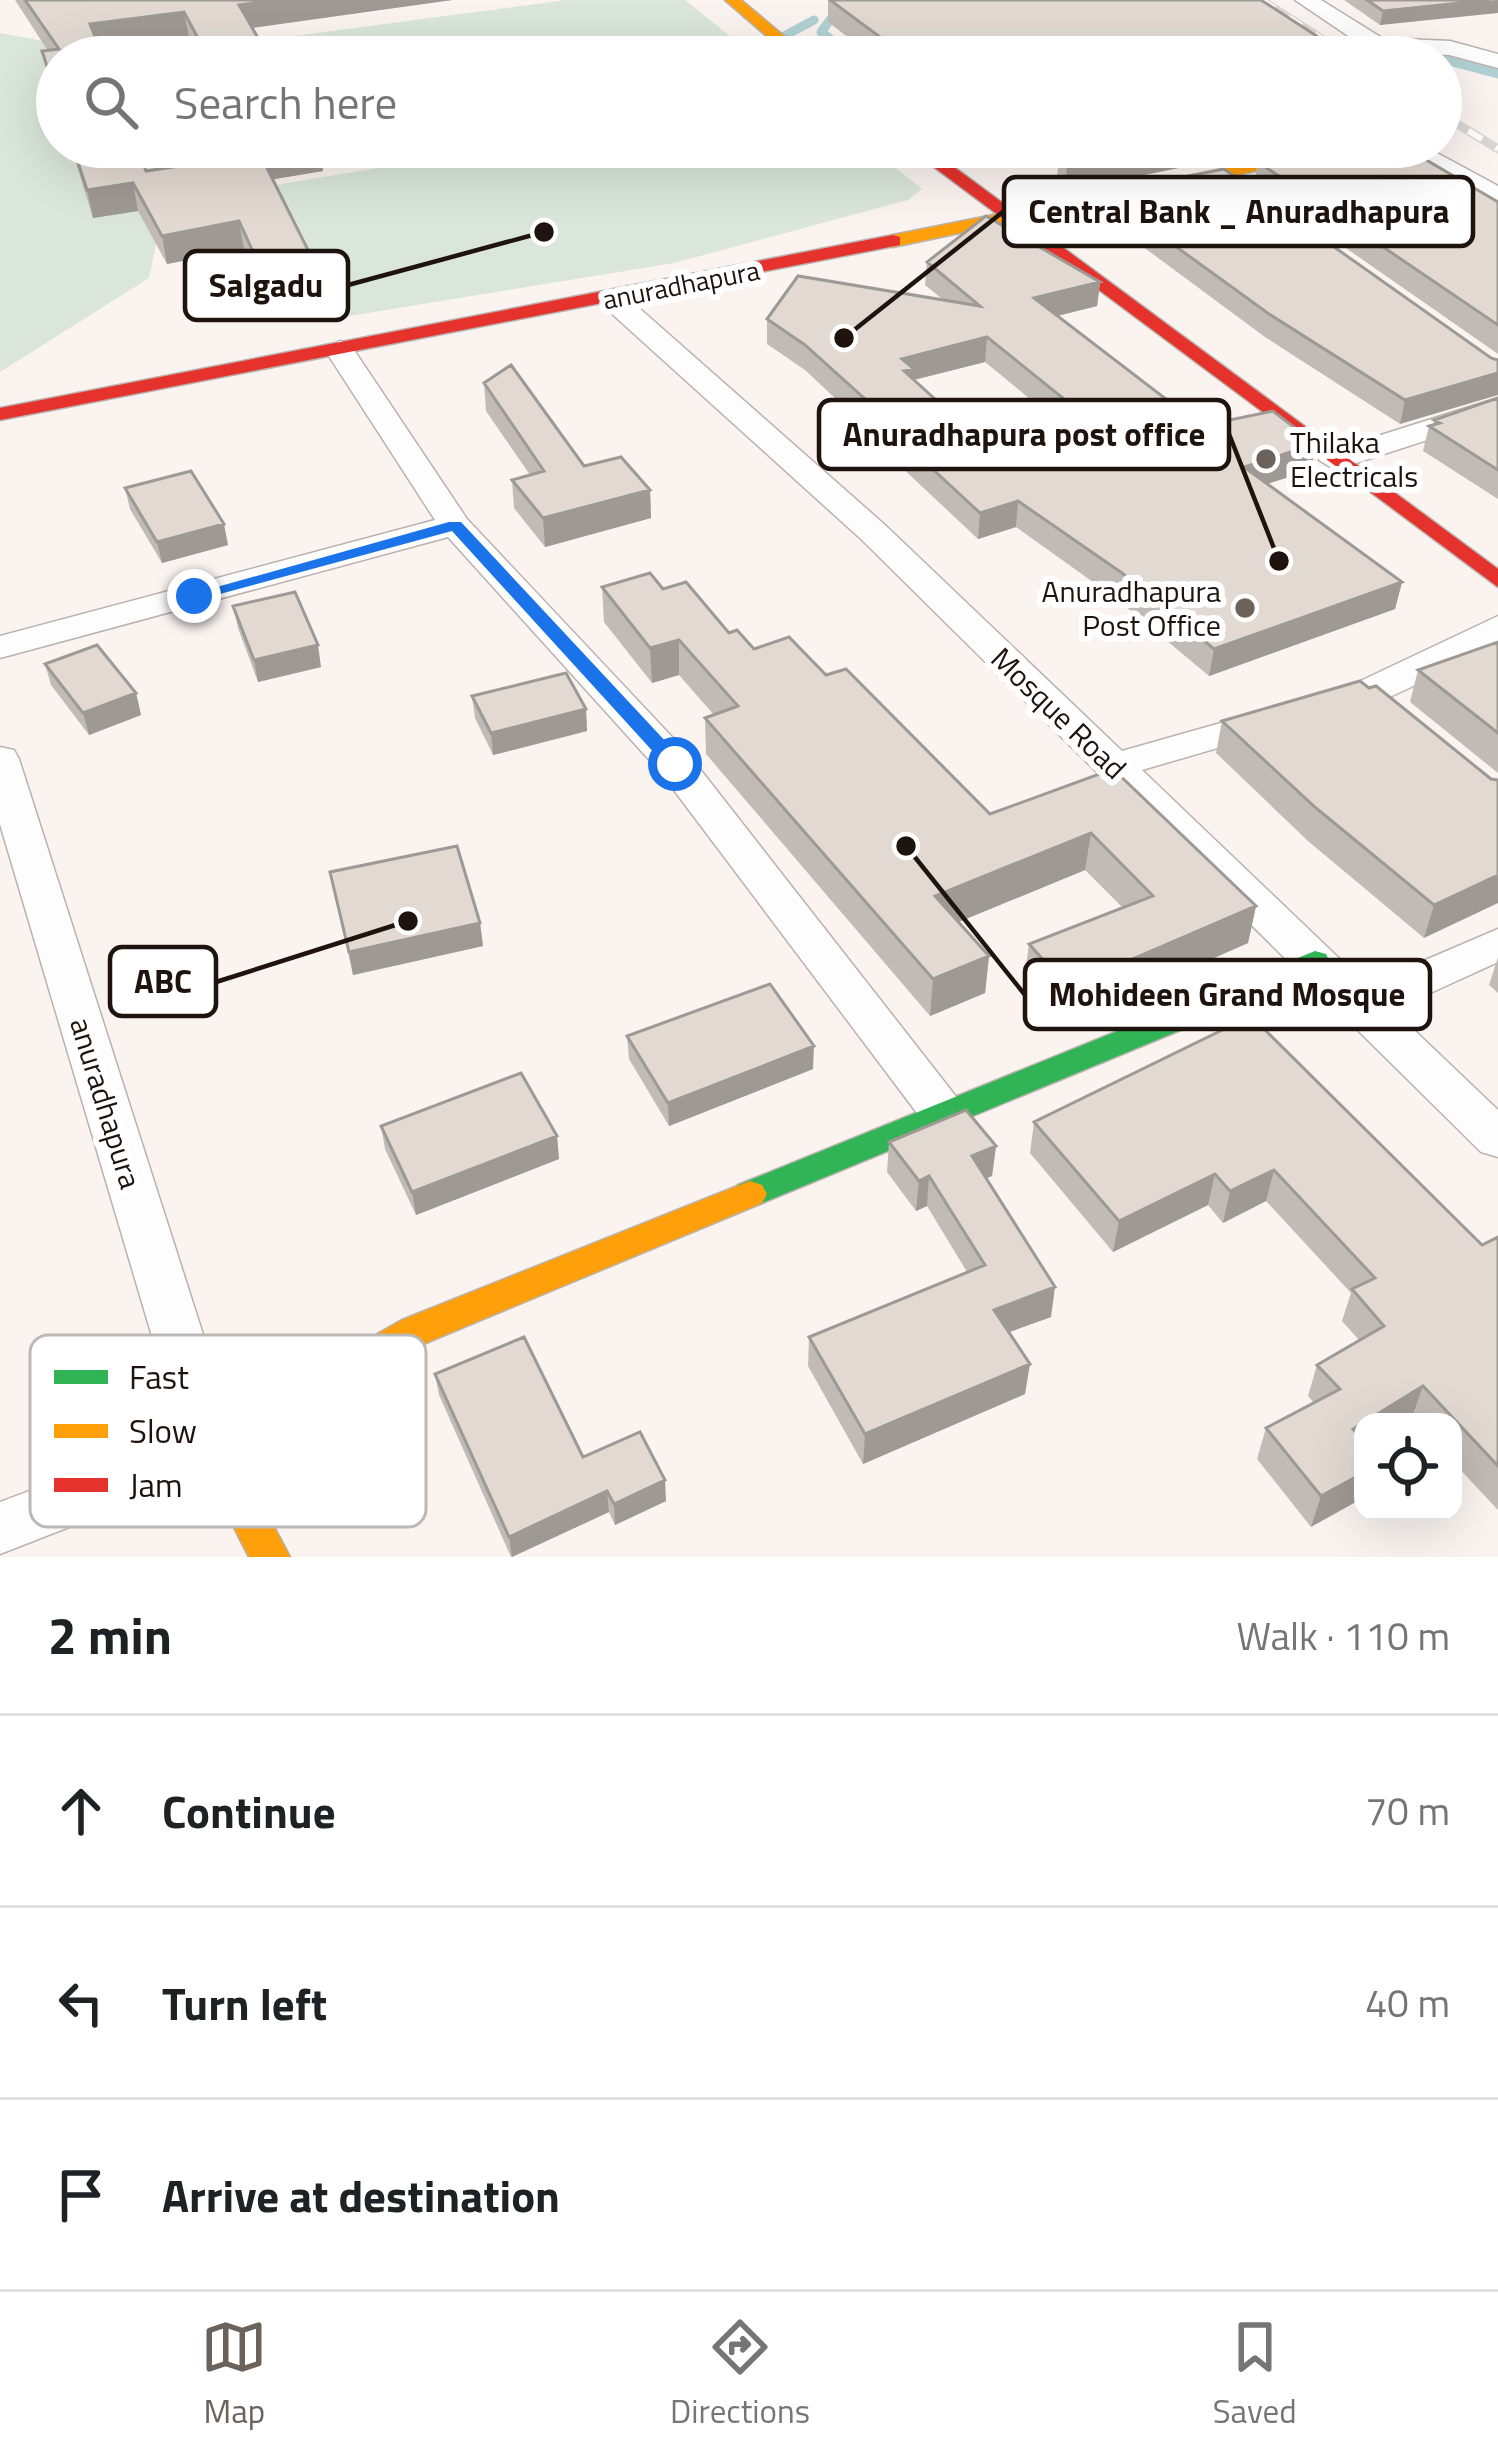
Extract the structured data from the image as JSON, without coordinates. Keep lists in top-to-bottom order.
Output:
{
  "streets": {
    "street": ["anuradhapura", "Mosque Road"]
  },
  "crossings": [
    ["anuradhapura", "Mosque Road"]
  ],
  "places": [
    "Salgadu",
    "Central Bank _ Anuradhapura",
    "Thilaka Electricals",
    "Anuradhapura post office",
    "Anuradhapura Post Office",
    "Mohideen Grand Mosque",
    "ABC"
  ],
  "legend": ["Fast", "Slow", "Jam"],
  "page": {
    "search": "Search here",
    "heading": ["2 min", "Walk · 110 m"],
    "list": [
      ["Continue", "70 m"],
      ["Turn left", "40 m"],
      "Arrive at destination"
    ],
    "nav": ["Map", "Directions", "Saved"]
  }
}
